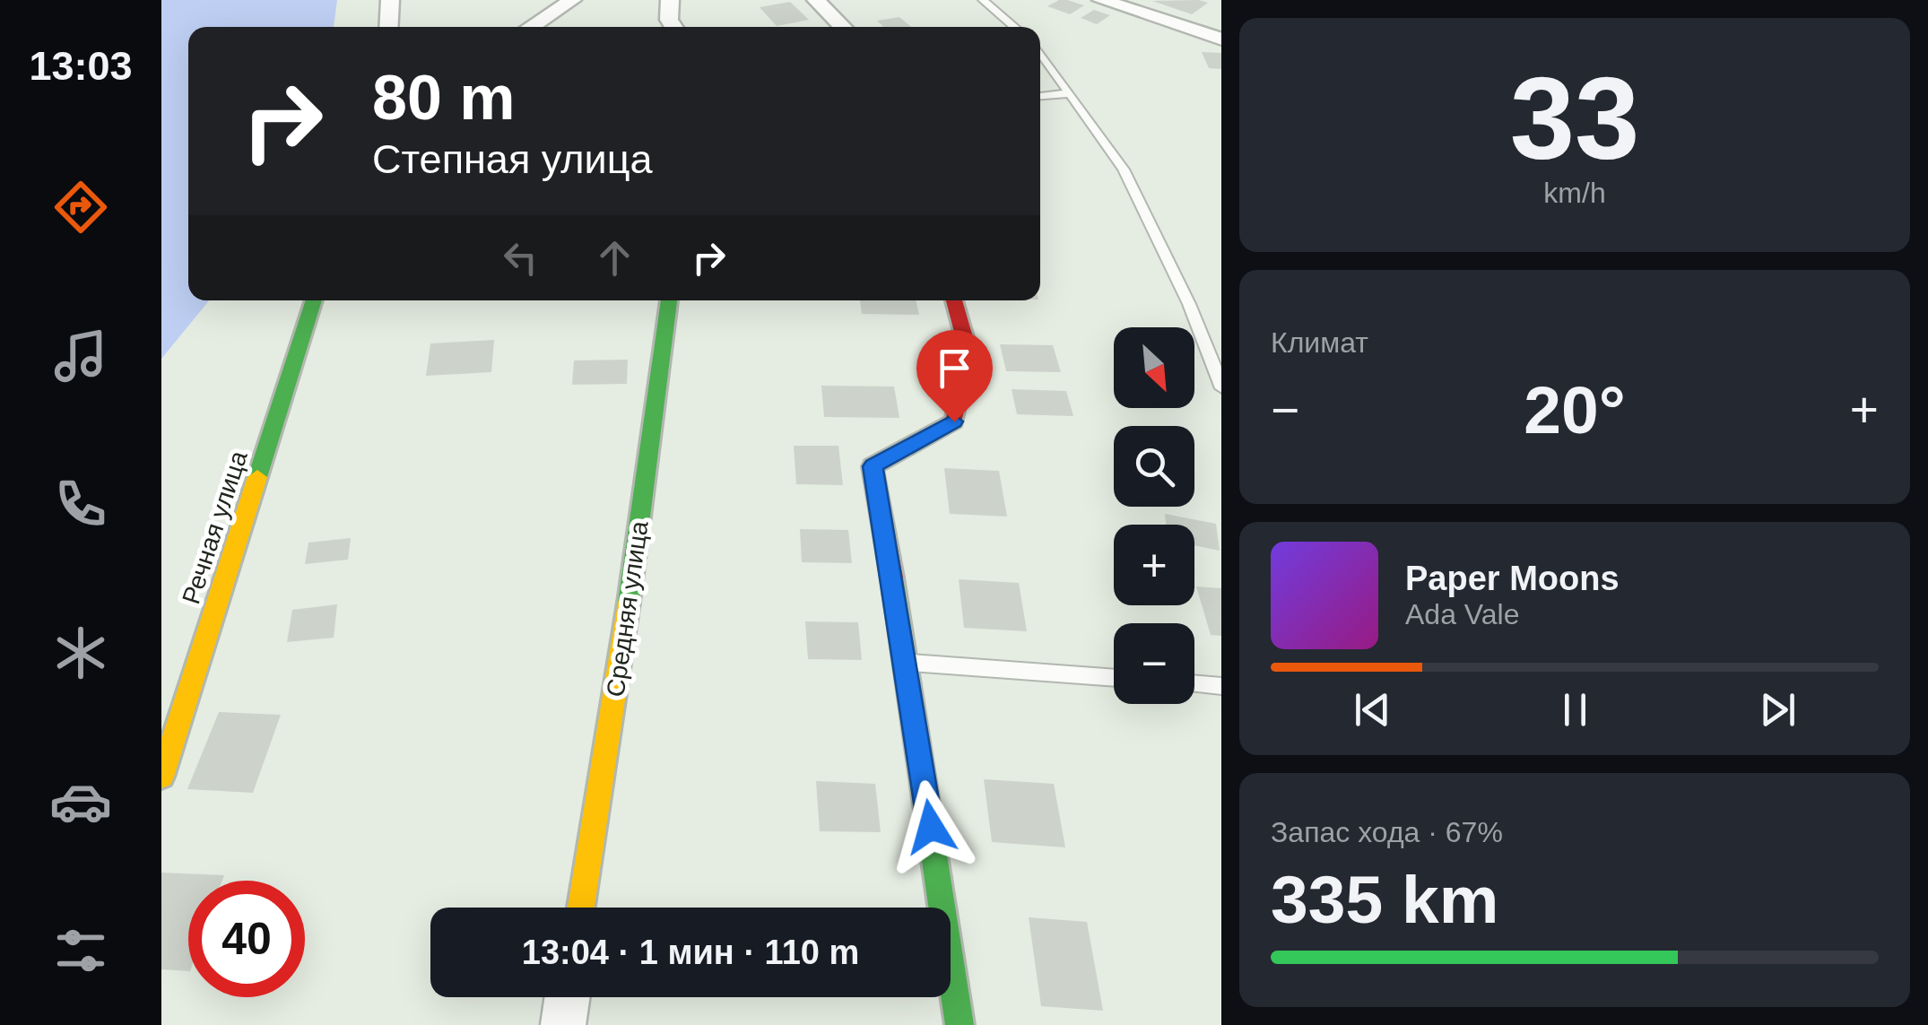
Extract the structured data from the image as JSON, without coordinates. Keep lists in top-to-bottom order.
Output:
{
  "streets": {
    "street": ["Речная улица", "Средняя улица"]
  },
  "north": "bottom right",
  "page": {
    "tabs": "13:03",
    "tile": [
      ["33", "km/h"],
      "Климат",
      ["Запас хода · 67%", "335 km"]
    ],
    "turn": ["80 m", "Степная улица"],
    "map_buttons": ["+", "−"],
    "heat": ["−", "20°", "+"],
    "song": ["Paper Moons", "Ada Vale"],
    "limit": "40",
    "trip": "13:04 · 1 мин · 110 m"
  }
}
